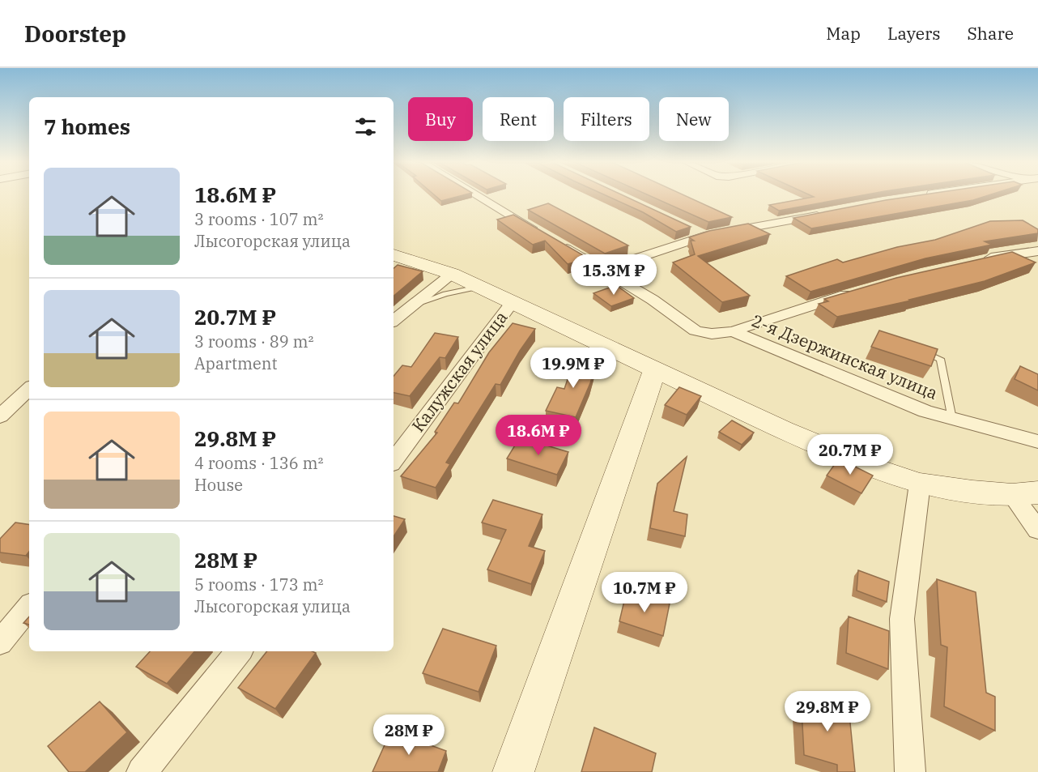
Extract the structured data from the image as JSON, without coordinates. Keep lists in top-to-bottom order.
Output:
{
  "streets": {
    "street": ["2-я Дзержинская улица", "Калужская улица"]
  },
  "page": {
    "header": "Doorstep",
    "nav": ["Map", "Layers", "Share"],
    "chip": [
      "Buy",
      "Rent",
      "Filters",
      "New"
    ],
    "heading": "7 homes",
    "list": [
      {
        "name": "18.6M ₽",
        "note": "3 rooms · 107 m² · Лысогорская улица"
      },
      {
        "name": "20.7M ₽",
        "note": "3 rooms · 89 m² · Apartment"
      },
      {
        "name": "29.8M ₽",
        "note": "4 rooms · 136 m² · House"
      },
      {
        "name": "28M ₽",
        "note": "5 rooms · 173 m² · Лысогорская улица"
      }
    ],
    "price": [
      "15.3M ₽",
      "19.9M ₽",
      "18.6M ₽",
      "20.7M ₽",
      "10.7M ₽",
      "29.8M ₽",
      "28M ₽"
    ]
  }
}
